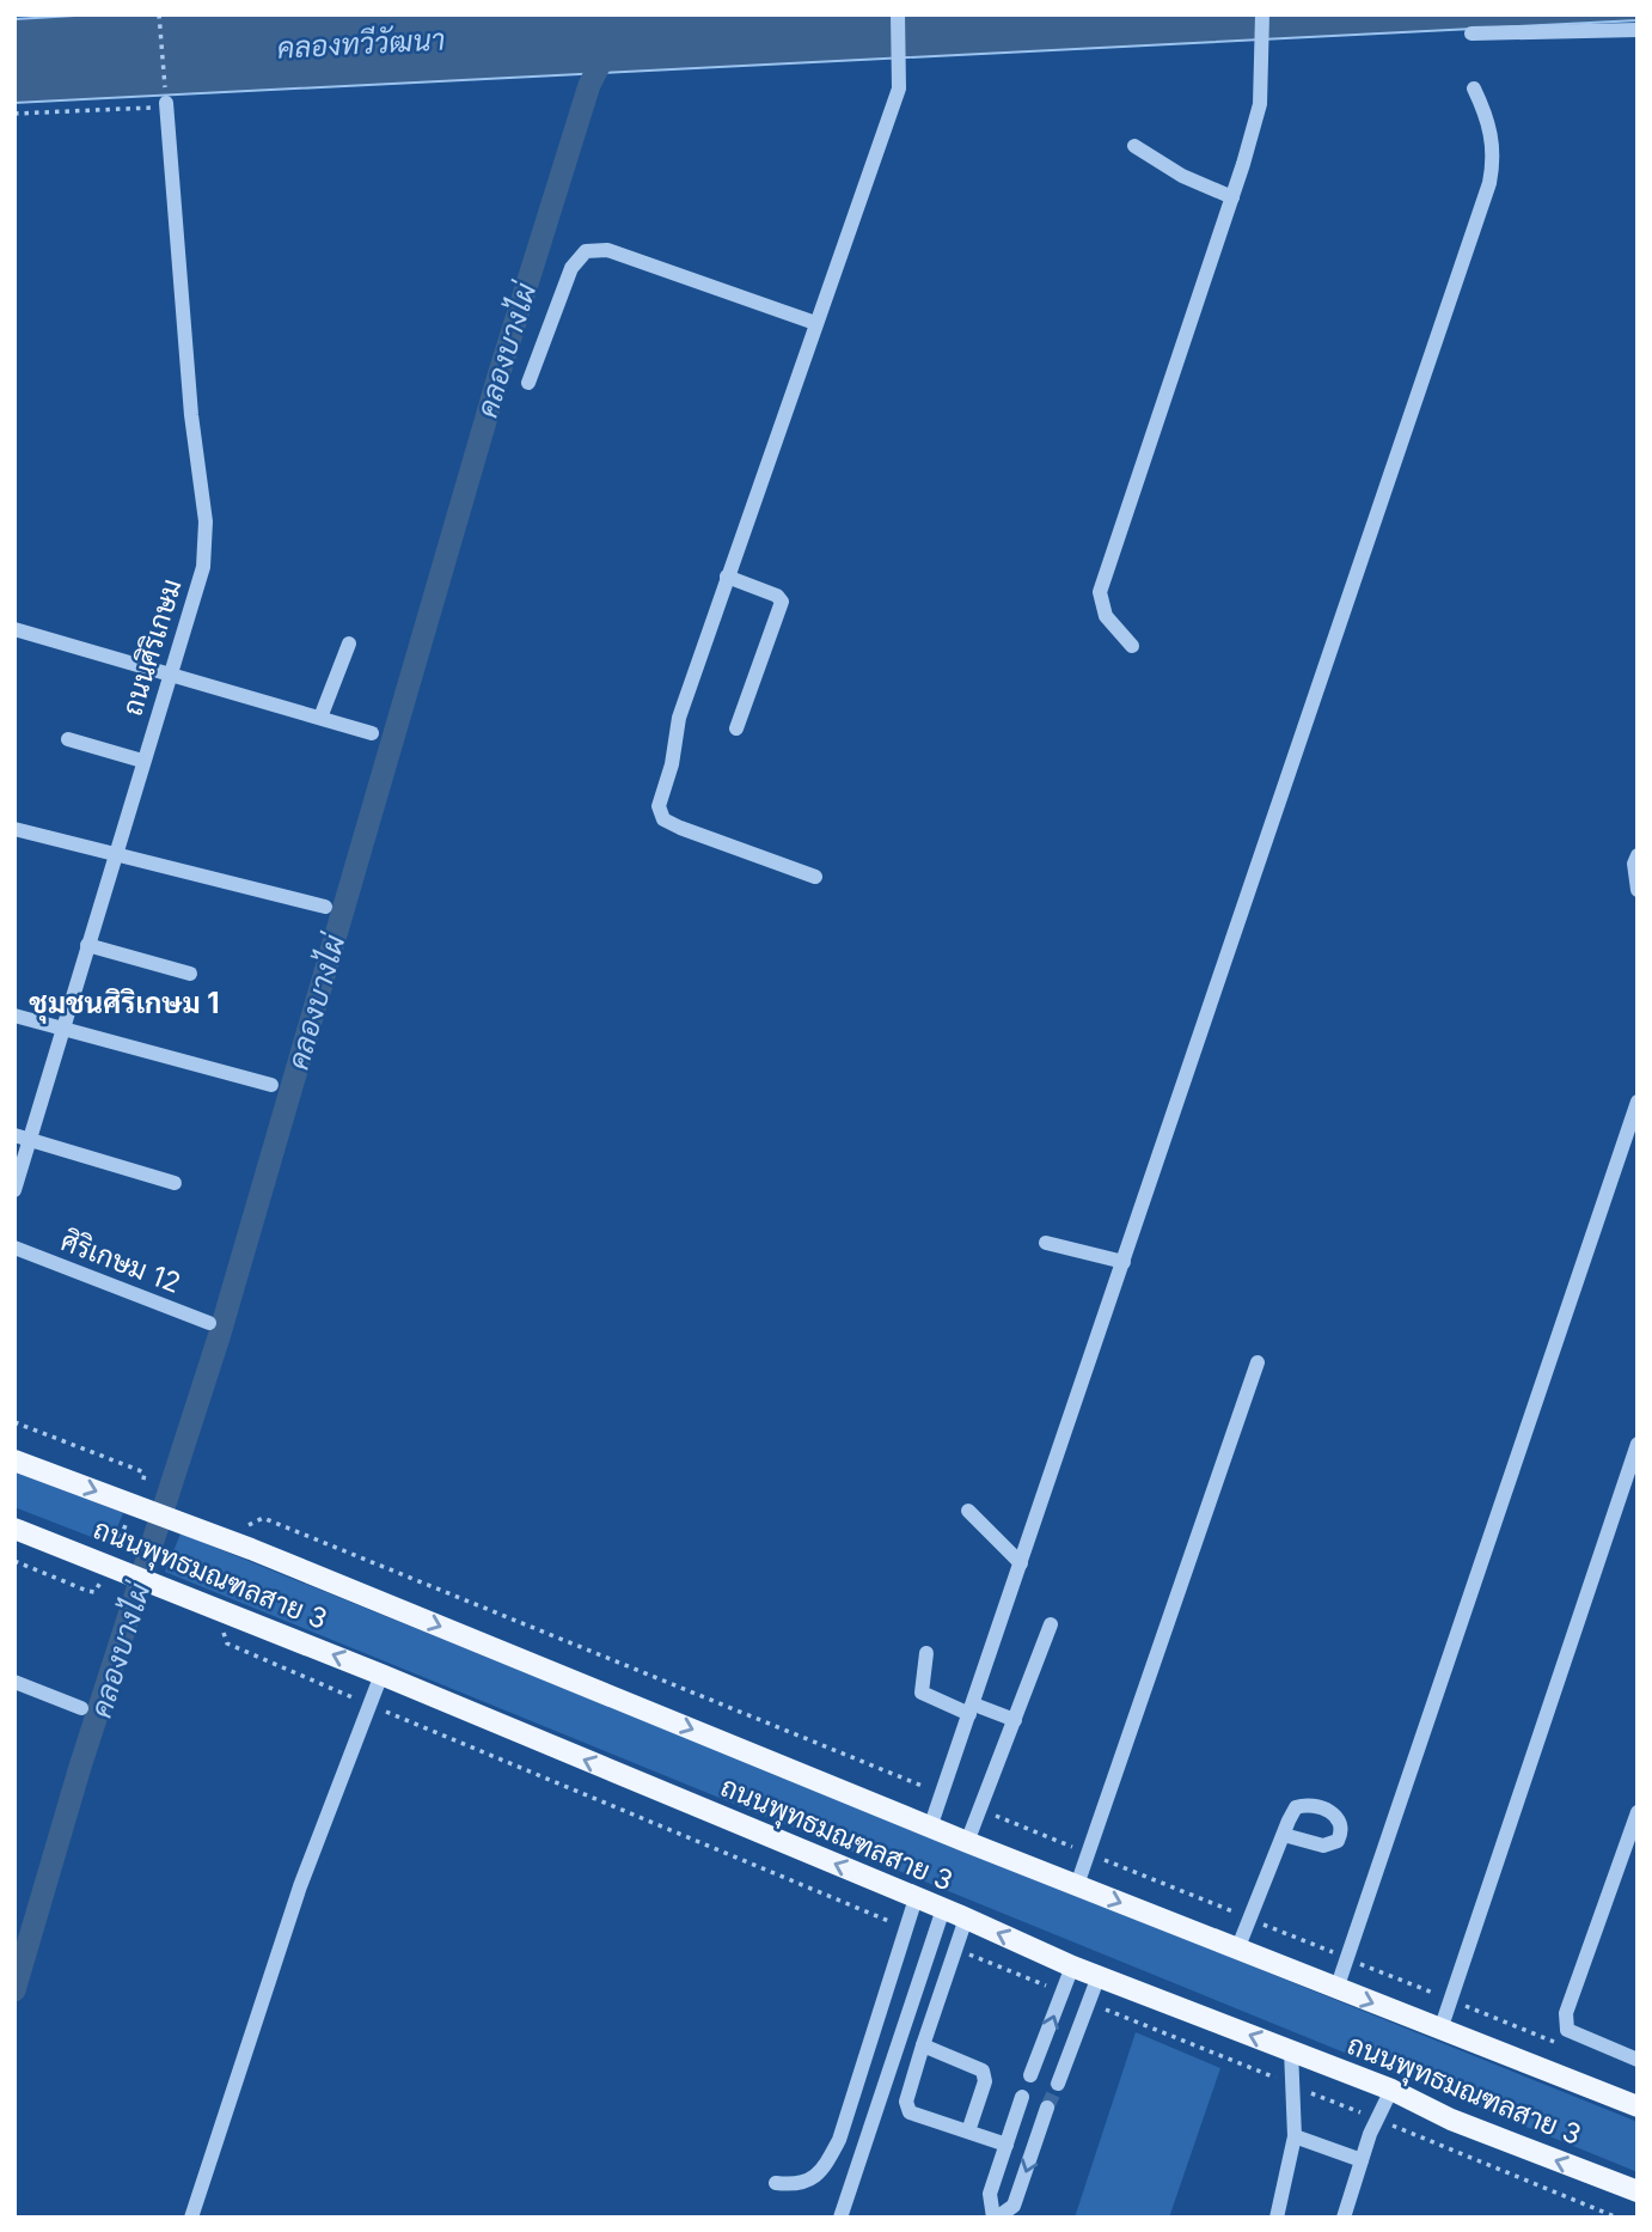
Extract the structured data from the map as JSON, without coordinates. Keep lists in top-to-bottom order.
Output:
{
  "streets": {
    "main road": ["ถนนพุทธมณฑลสาย 3"],
    "street": ["ถนนศิริเกษม", "ศิริเกษม 12"]
  },
  "districts": ["ชุมชนศิริเกษม 1"],
  "water": ["คลองทวีวัฒนา", "คลองบางไผ่"]
}
